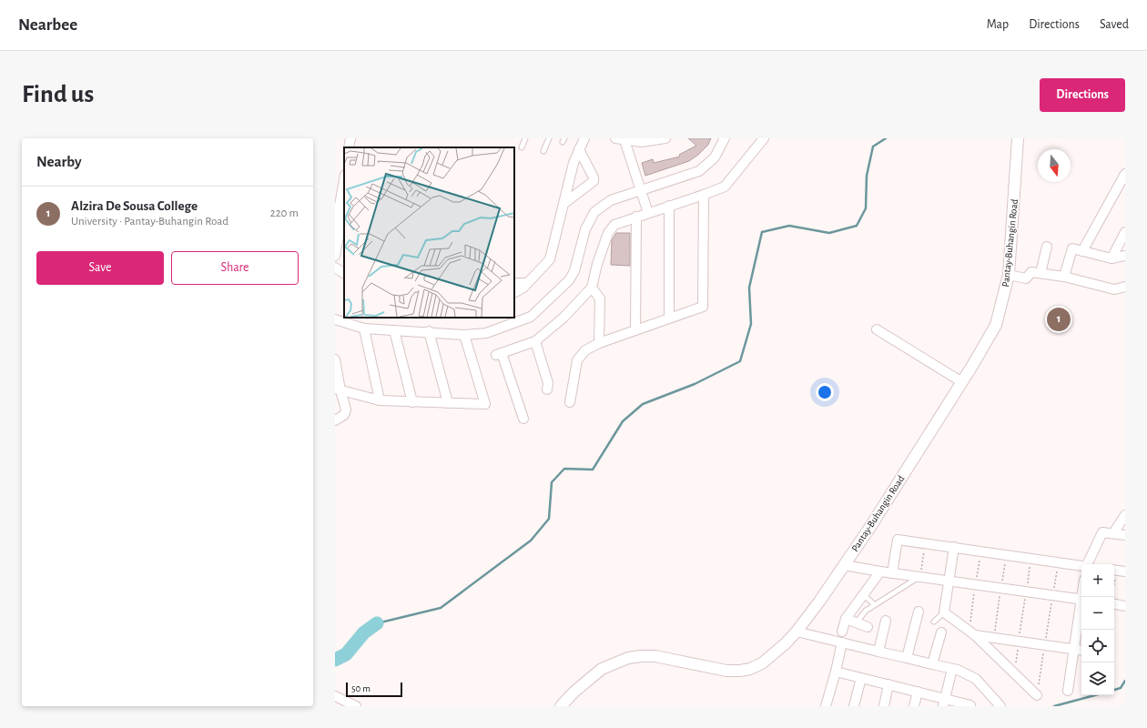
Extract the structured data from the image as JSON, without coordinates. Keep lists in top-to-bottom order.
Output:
{
  "streets": {
    "street": ["Pantay-Buhangin Road"]
  },
  "scale_bar": "50 m",
  "north": "bottom",
  "page": {
    "header": "Nearbee",
    "nav": ["Map", "Directions", "Saved"],
    "buttons": [
      "Directions",
      ["Save", "Share"]
    ],
    "title": "Find us",
    "heading": "Nearby",
    "list": [
      {
        "mark": "1",
        "name": "Alzira De Sousa College",
        "note": "University · Pantay-Buhangin Road",
        "value": "220 m"
      }
    ],
    "pins": "1",
    "map_buttons": ["+", "−"],
    "scale": "50 m"
  }
}
